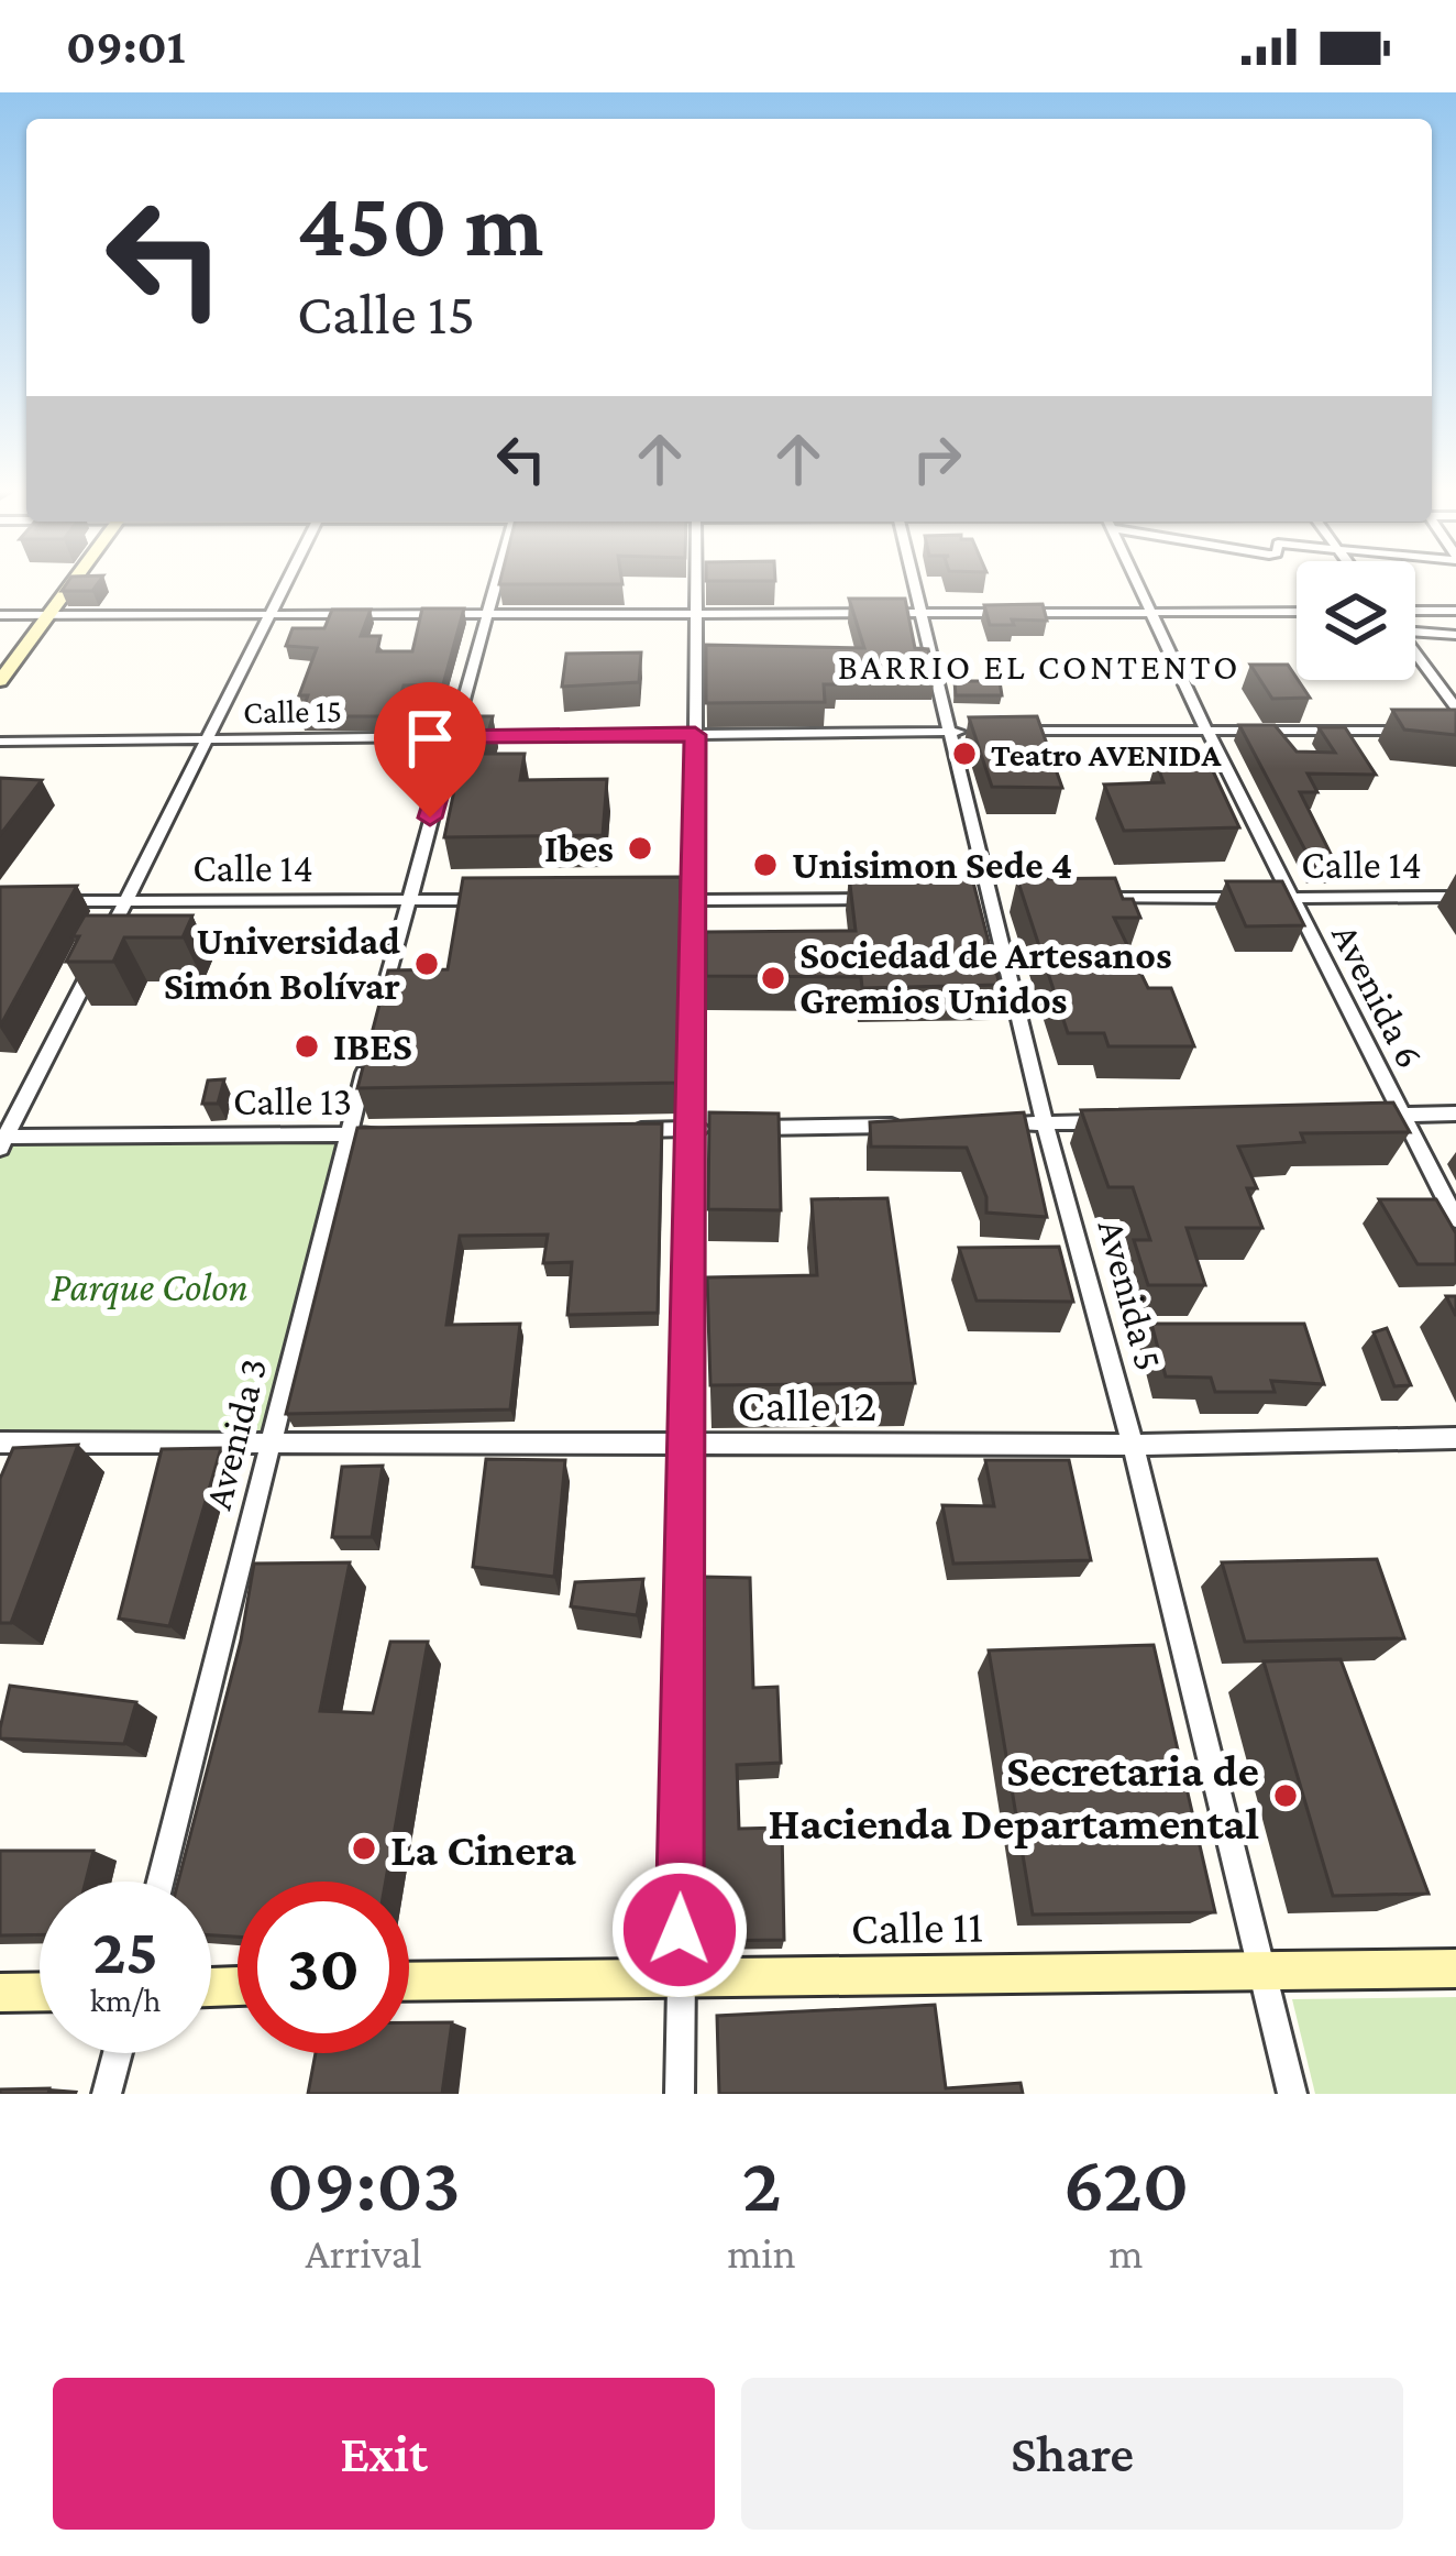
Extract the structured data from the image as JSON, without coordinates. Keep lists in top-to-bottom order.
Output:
{
  "streets": {
    "street": [
      "Calle 15",
      "Calle 14",
      "Avenida 6",
      "Calle 13",
      "Avenida 5",
      "Calle 12",
      "Avenida 3",
      "Calle 11"
    ]
  },
  "crossings": [
    ["Calle 15", "Avenida 5"],
    ["Calle 14", "Avenida 6"],
    ["Calle 13", "Avenida 3"],
    ["Avenida 5", "Calle 12"],
    ["Avenida 5", "Calle 11"],
    ["Calle 12", "Avenida 3"]
  ],
  "districts": ["BARRIO EL CONTENTO"],
  "parks": ["Parque Colon"],
  "places": [
    "Teatro AVENIDA",
    "Ibes",
    "Unisimon Sede 4",
    "Universidad Simón Bolívar",
    "Sociedad de Artesanos Gremios Unidos",
    "IBES",
    "Secretaria de Hacienda Departamental",
    "La Cinera"
  ],
  "page": {
    "status": "09:01",
    "turn": ["450 m", "Calle 15"],
    "speed": "25 km/h",
    "limit": "30",
    "eta": [
      "09:03",
      "Arrival",
      "2",
      "min",
      "620",
      "m"
    ],
    "buttons": ["Exit", "Share"]
  }
}
